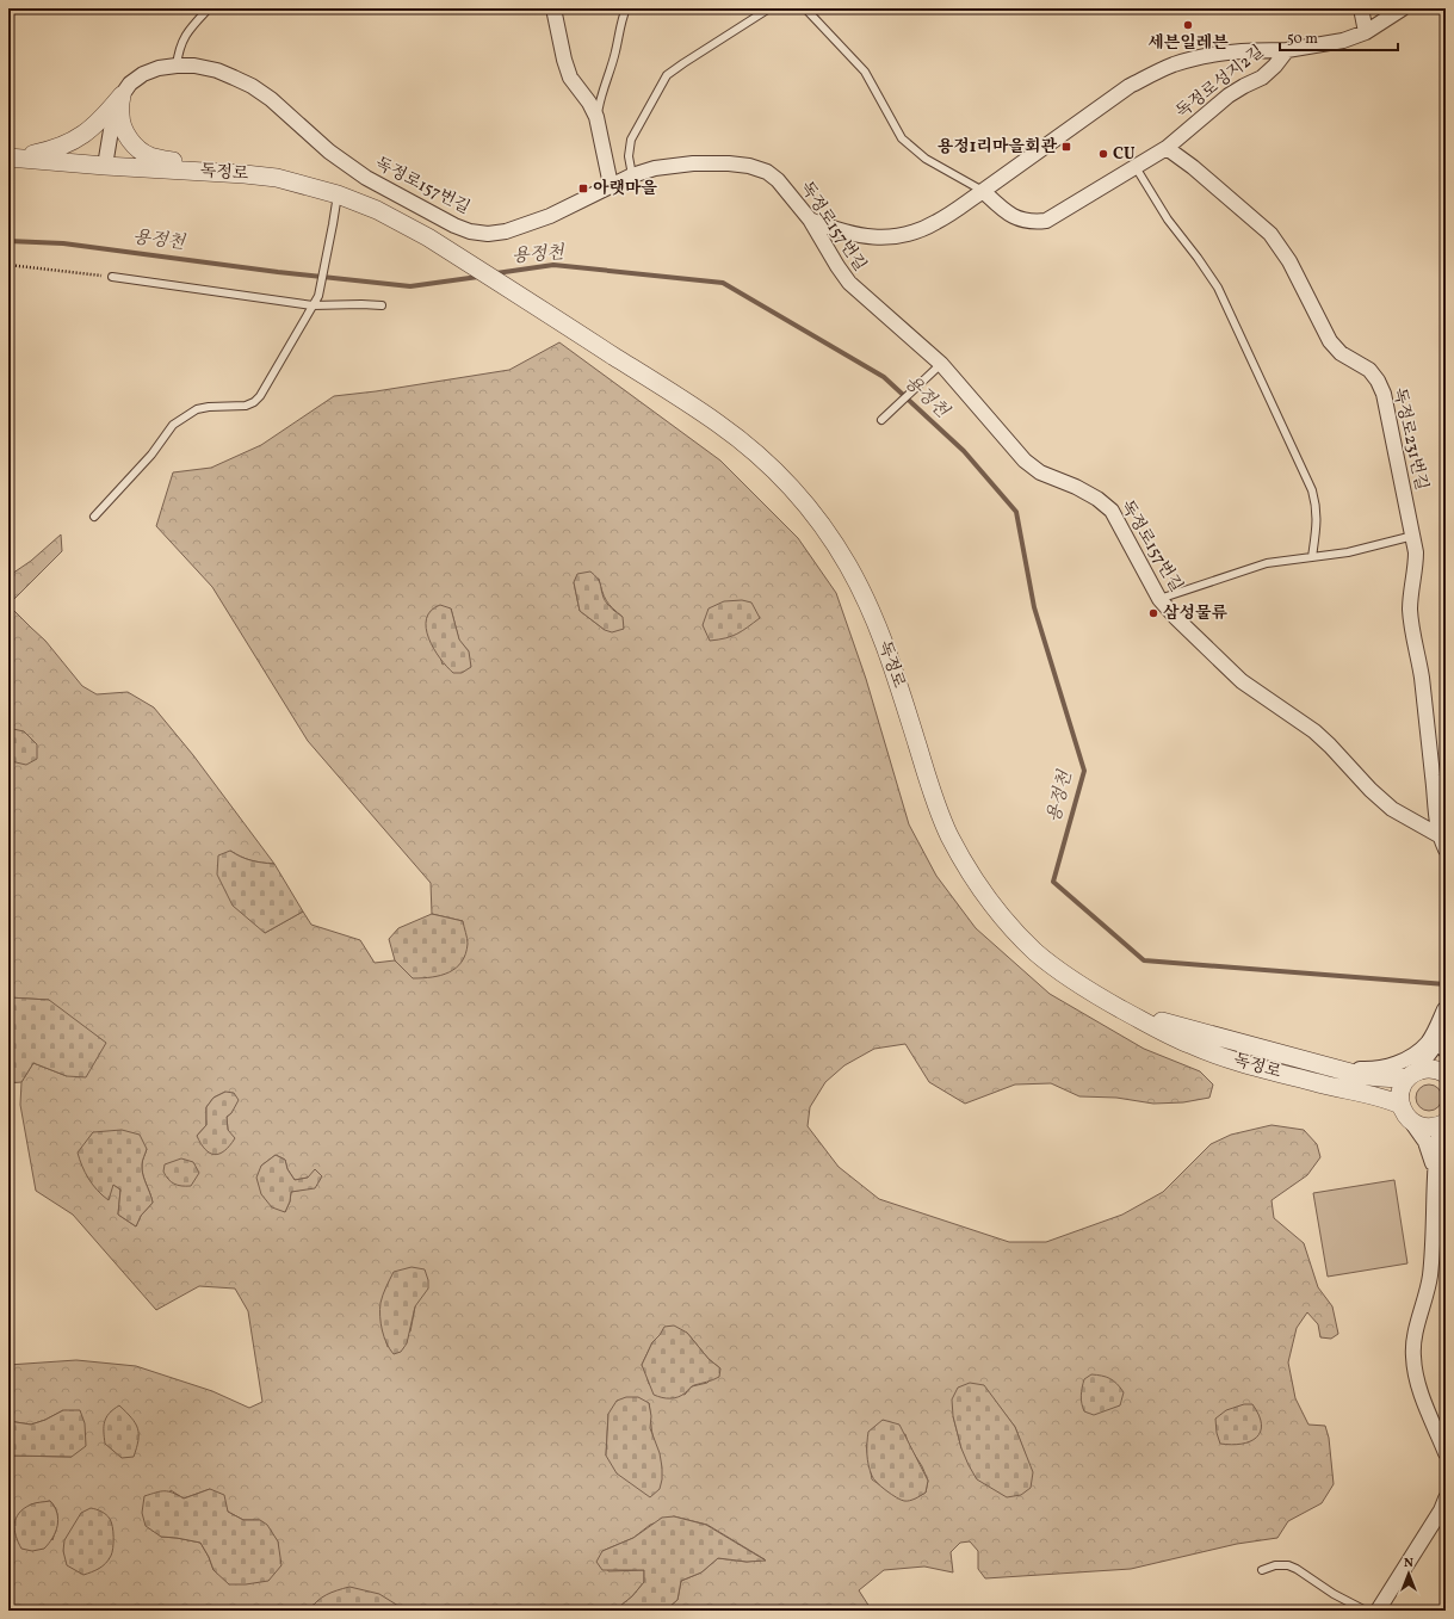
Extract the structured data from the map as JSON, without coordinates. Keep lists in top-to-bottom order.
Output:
{
  "streets": {
    "street": [
      "독정로성지2길",
      "독정로",
      "독정로157번길",
      "독정로231번길"
    ]
  },
  "crossings": [
    ["독정로성지2길", "독정로231번길"],
    ["독정로", "독정로157번길"],
    ["독정로157번길", "독정로231번길"]
  ],
  "water": ["용정천"],
  "places": {
    "other": ["세븐일레븐", "CU", "삼성물류"],
    "transit": ["용정1리마을회관", "아랫마을"]
  },
  "scale_bar": "50 m",
  "north": "top"
}
